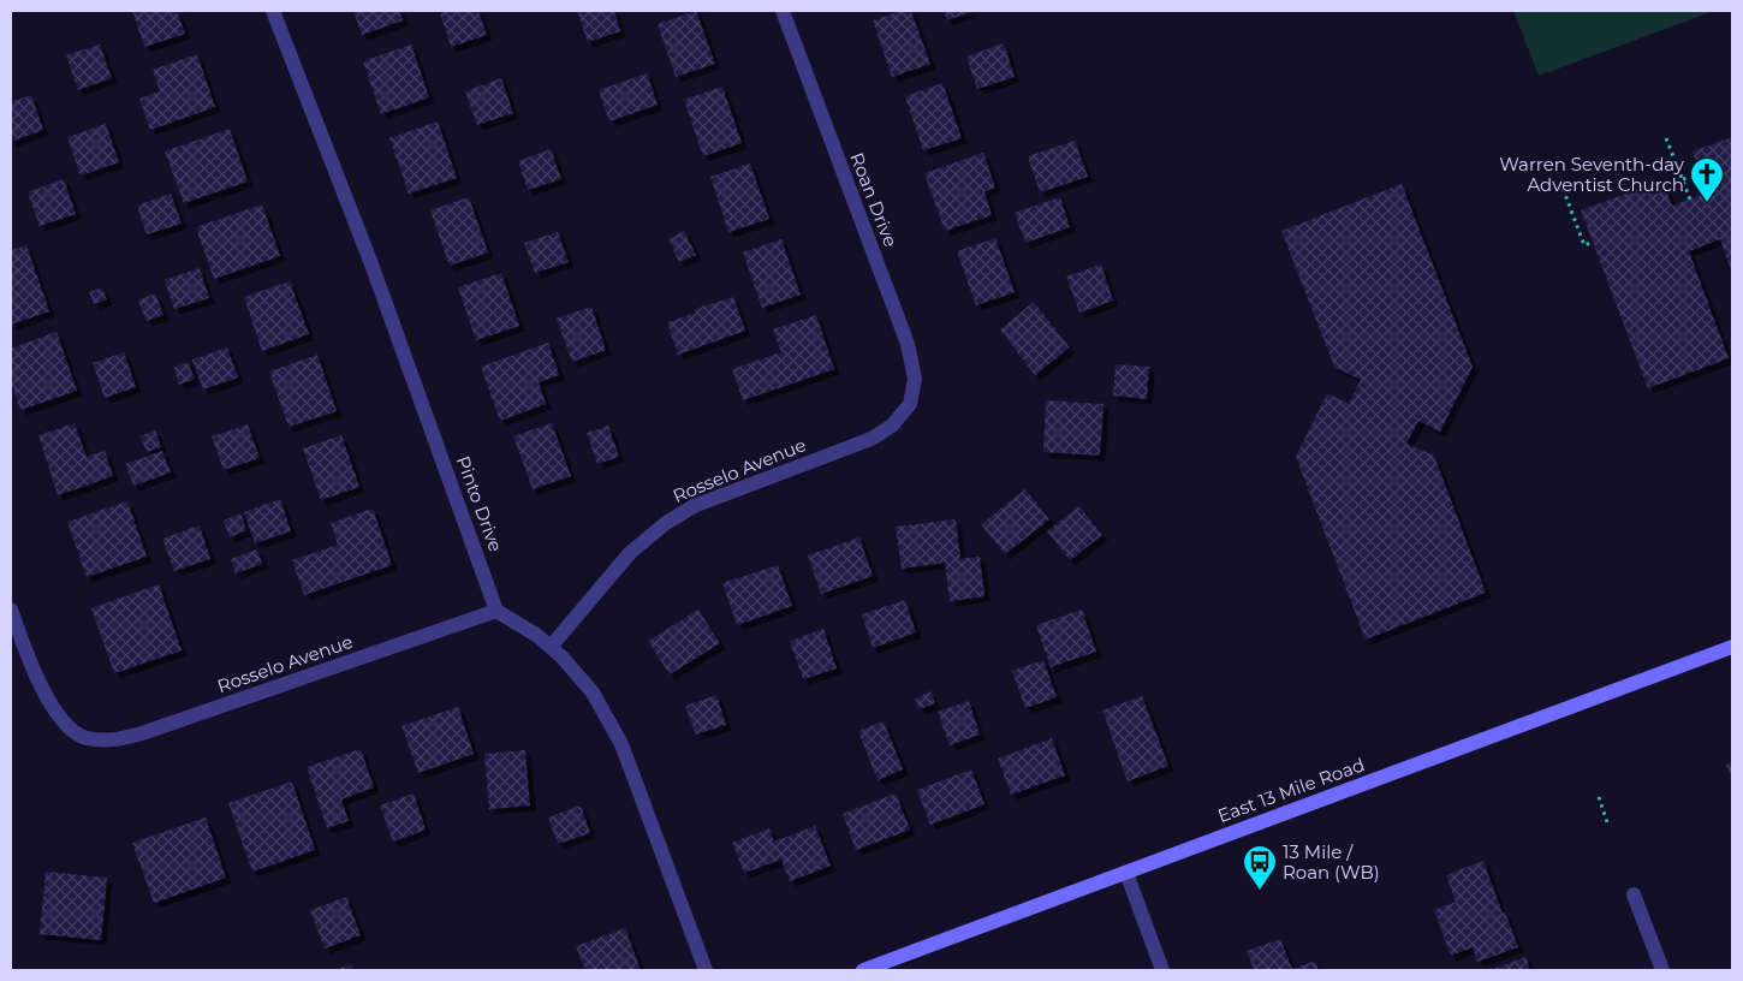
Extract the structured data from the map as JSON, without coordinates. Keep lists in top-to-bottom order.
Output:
{
  "streets": {
    "main road": ["East 13 Mile Road"],
    "street": ["Roan Drive", "Rosselo Avenue", "Pinto Drive"]
  },
  "crossings": [
    ["Roan Drive", "Rosselo Avenue"],
    ["Rosselo Avenue", "Pinto Drive"]
  ],
  "places": {
    "church": ["Warren Seventh-day Adventist Church"],
    "bus stop": ["13 Mile / Roan (WB)"]
  }
}
